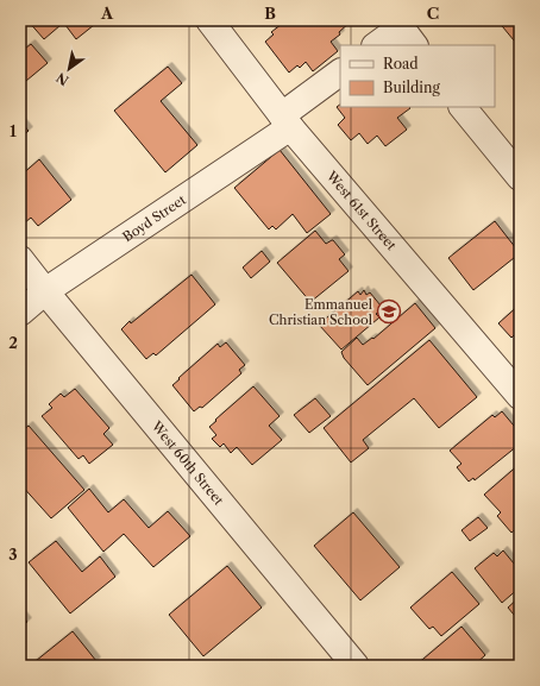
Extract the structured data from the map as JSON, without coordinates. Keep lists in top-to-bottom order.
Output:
{
  "streets": {
    "street": ["West 61st Street", "Boyd Street", "West 60th Street"]
  },
  "crossings": [
    ["West 61st Street", "Boyd Street"],
    ["Boyd Street", "West 60th Street"]
  ],
  "places": {
    "school or university": ["Emmanuel Christian School"]
  },
  "legend": ["Road", "Building"],
  "north": "bottom left",
  "grid": {
    "columns": ["A", "B", "C"],
    "rows": ["1", "2", "3"]
  }
}
